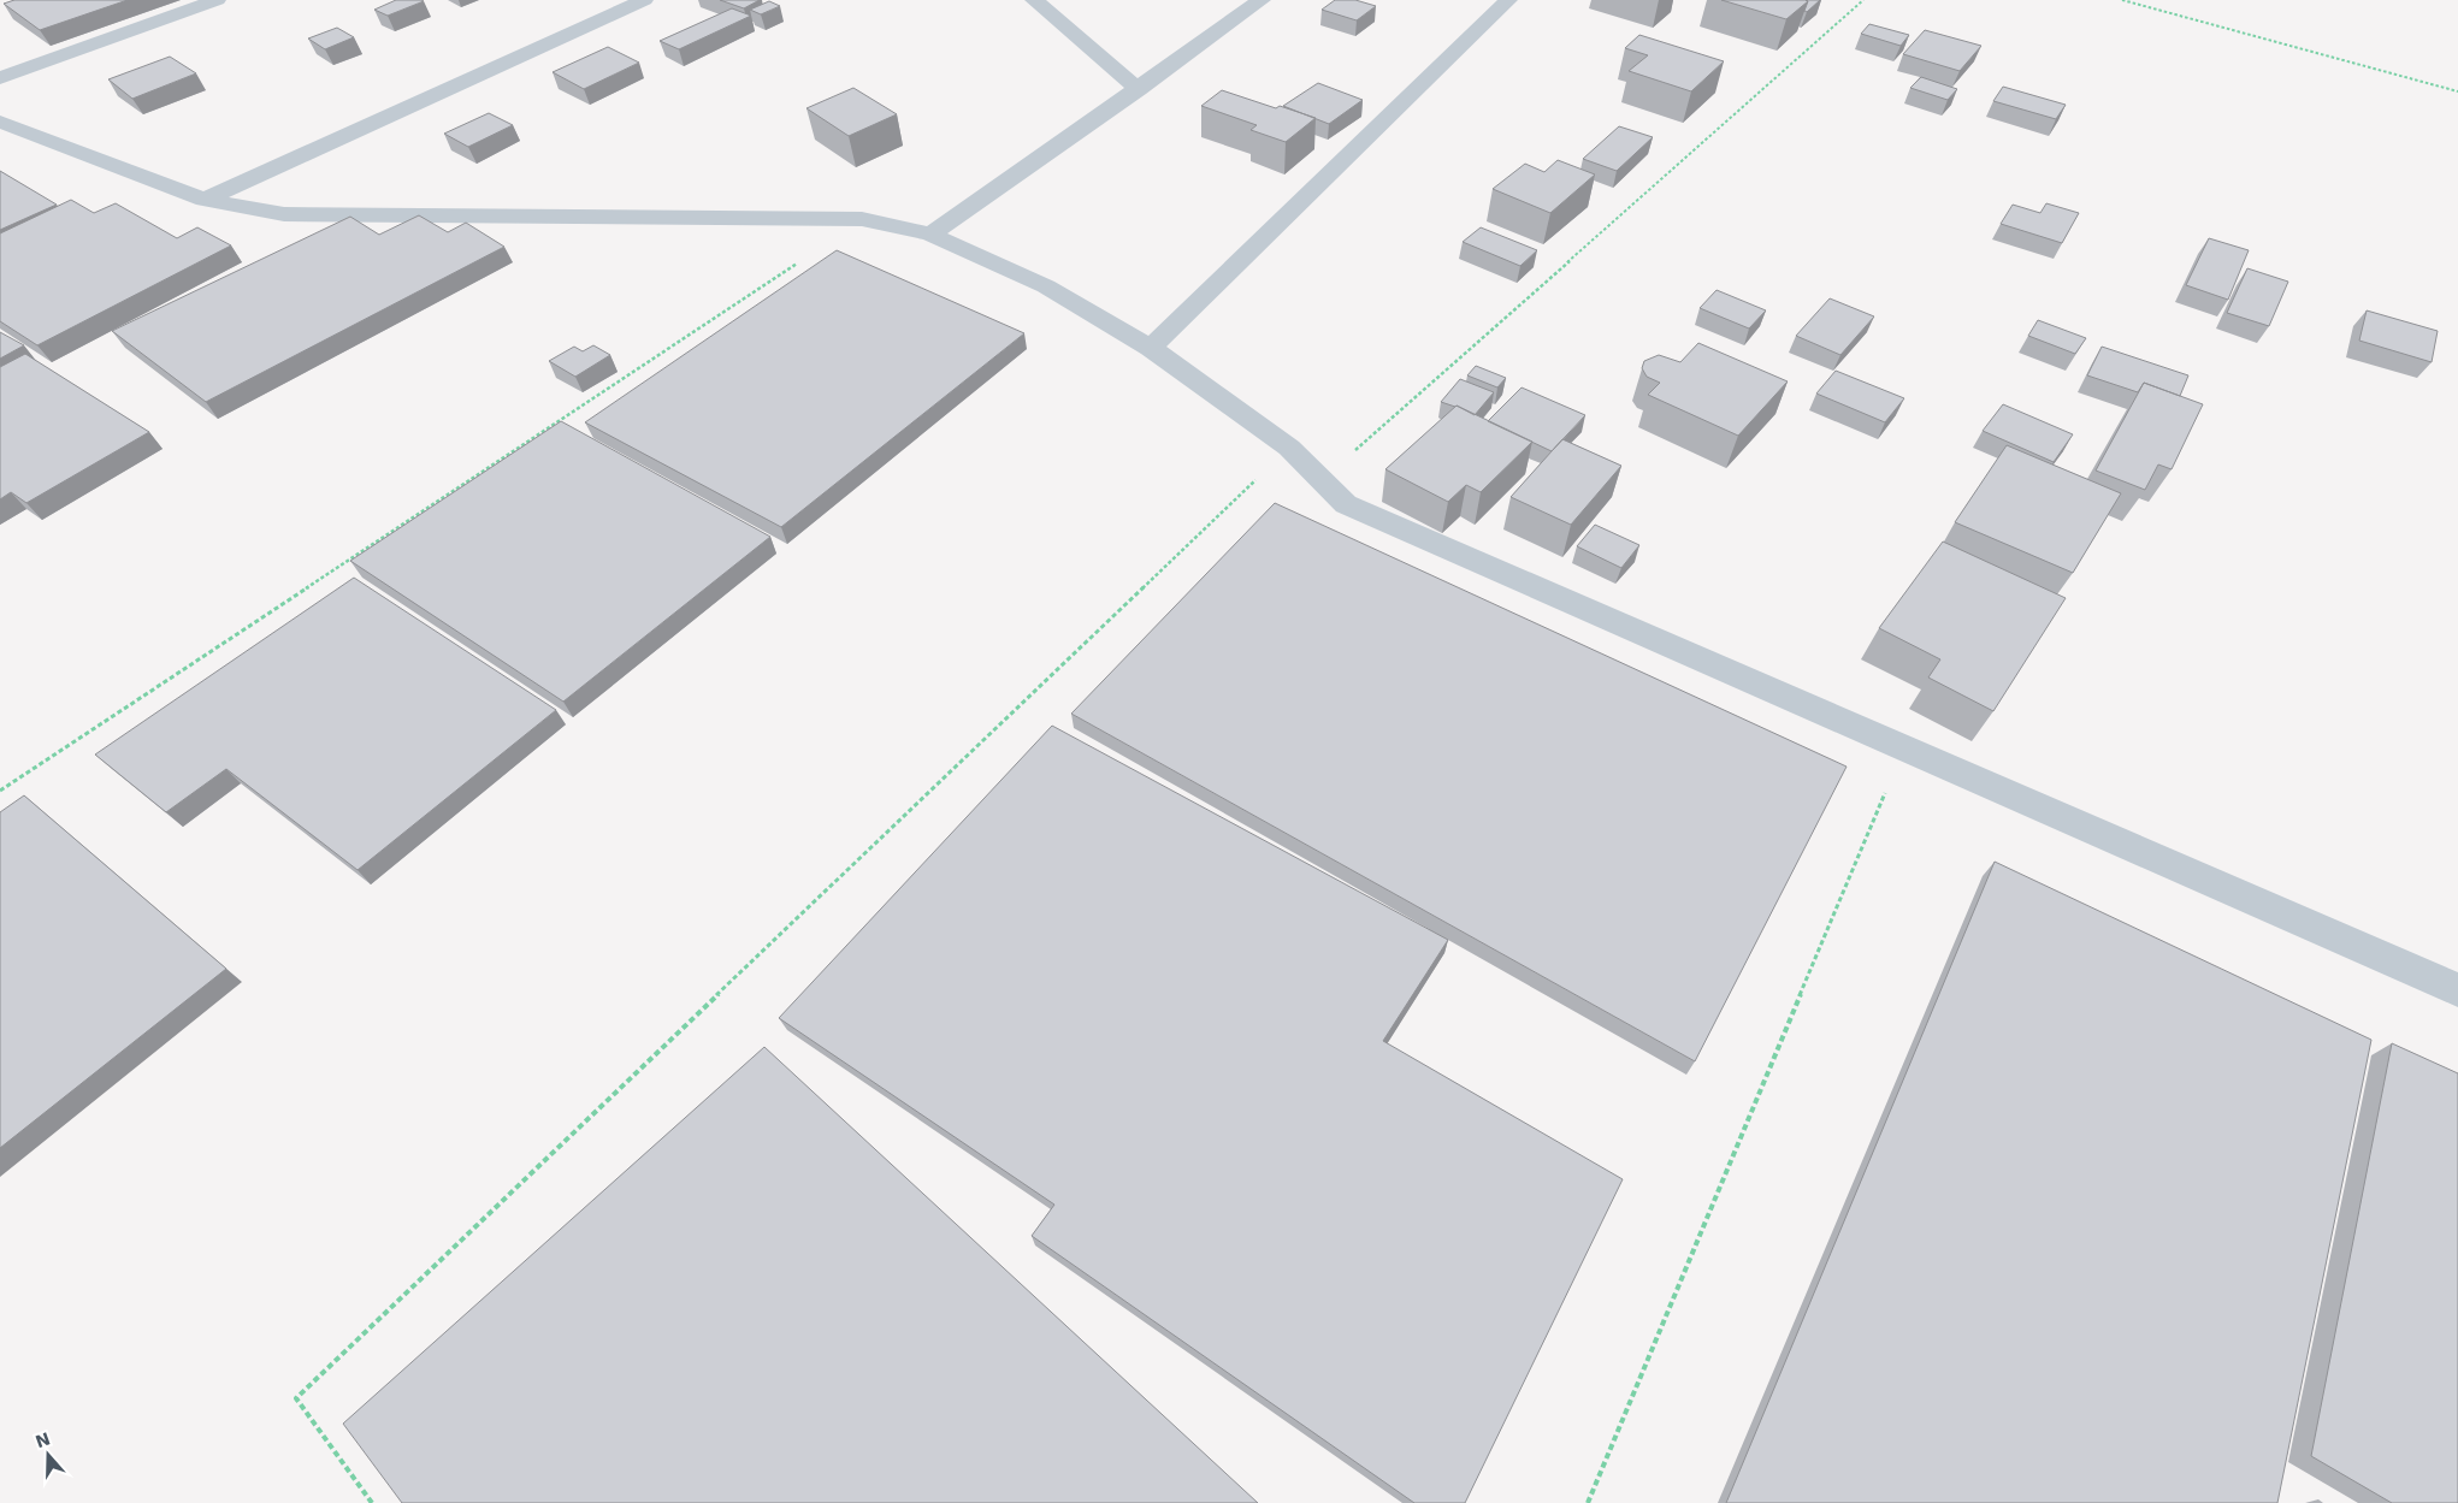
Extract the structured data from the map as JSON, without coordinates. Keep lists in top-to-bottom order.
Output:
{
  "north": "top"
}
